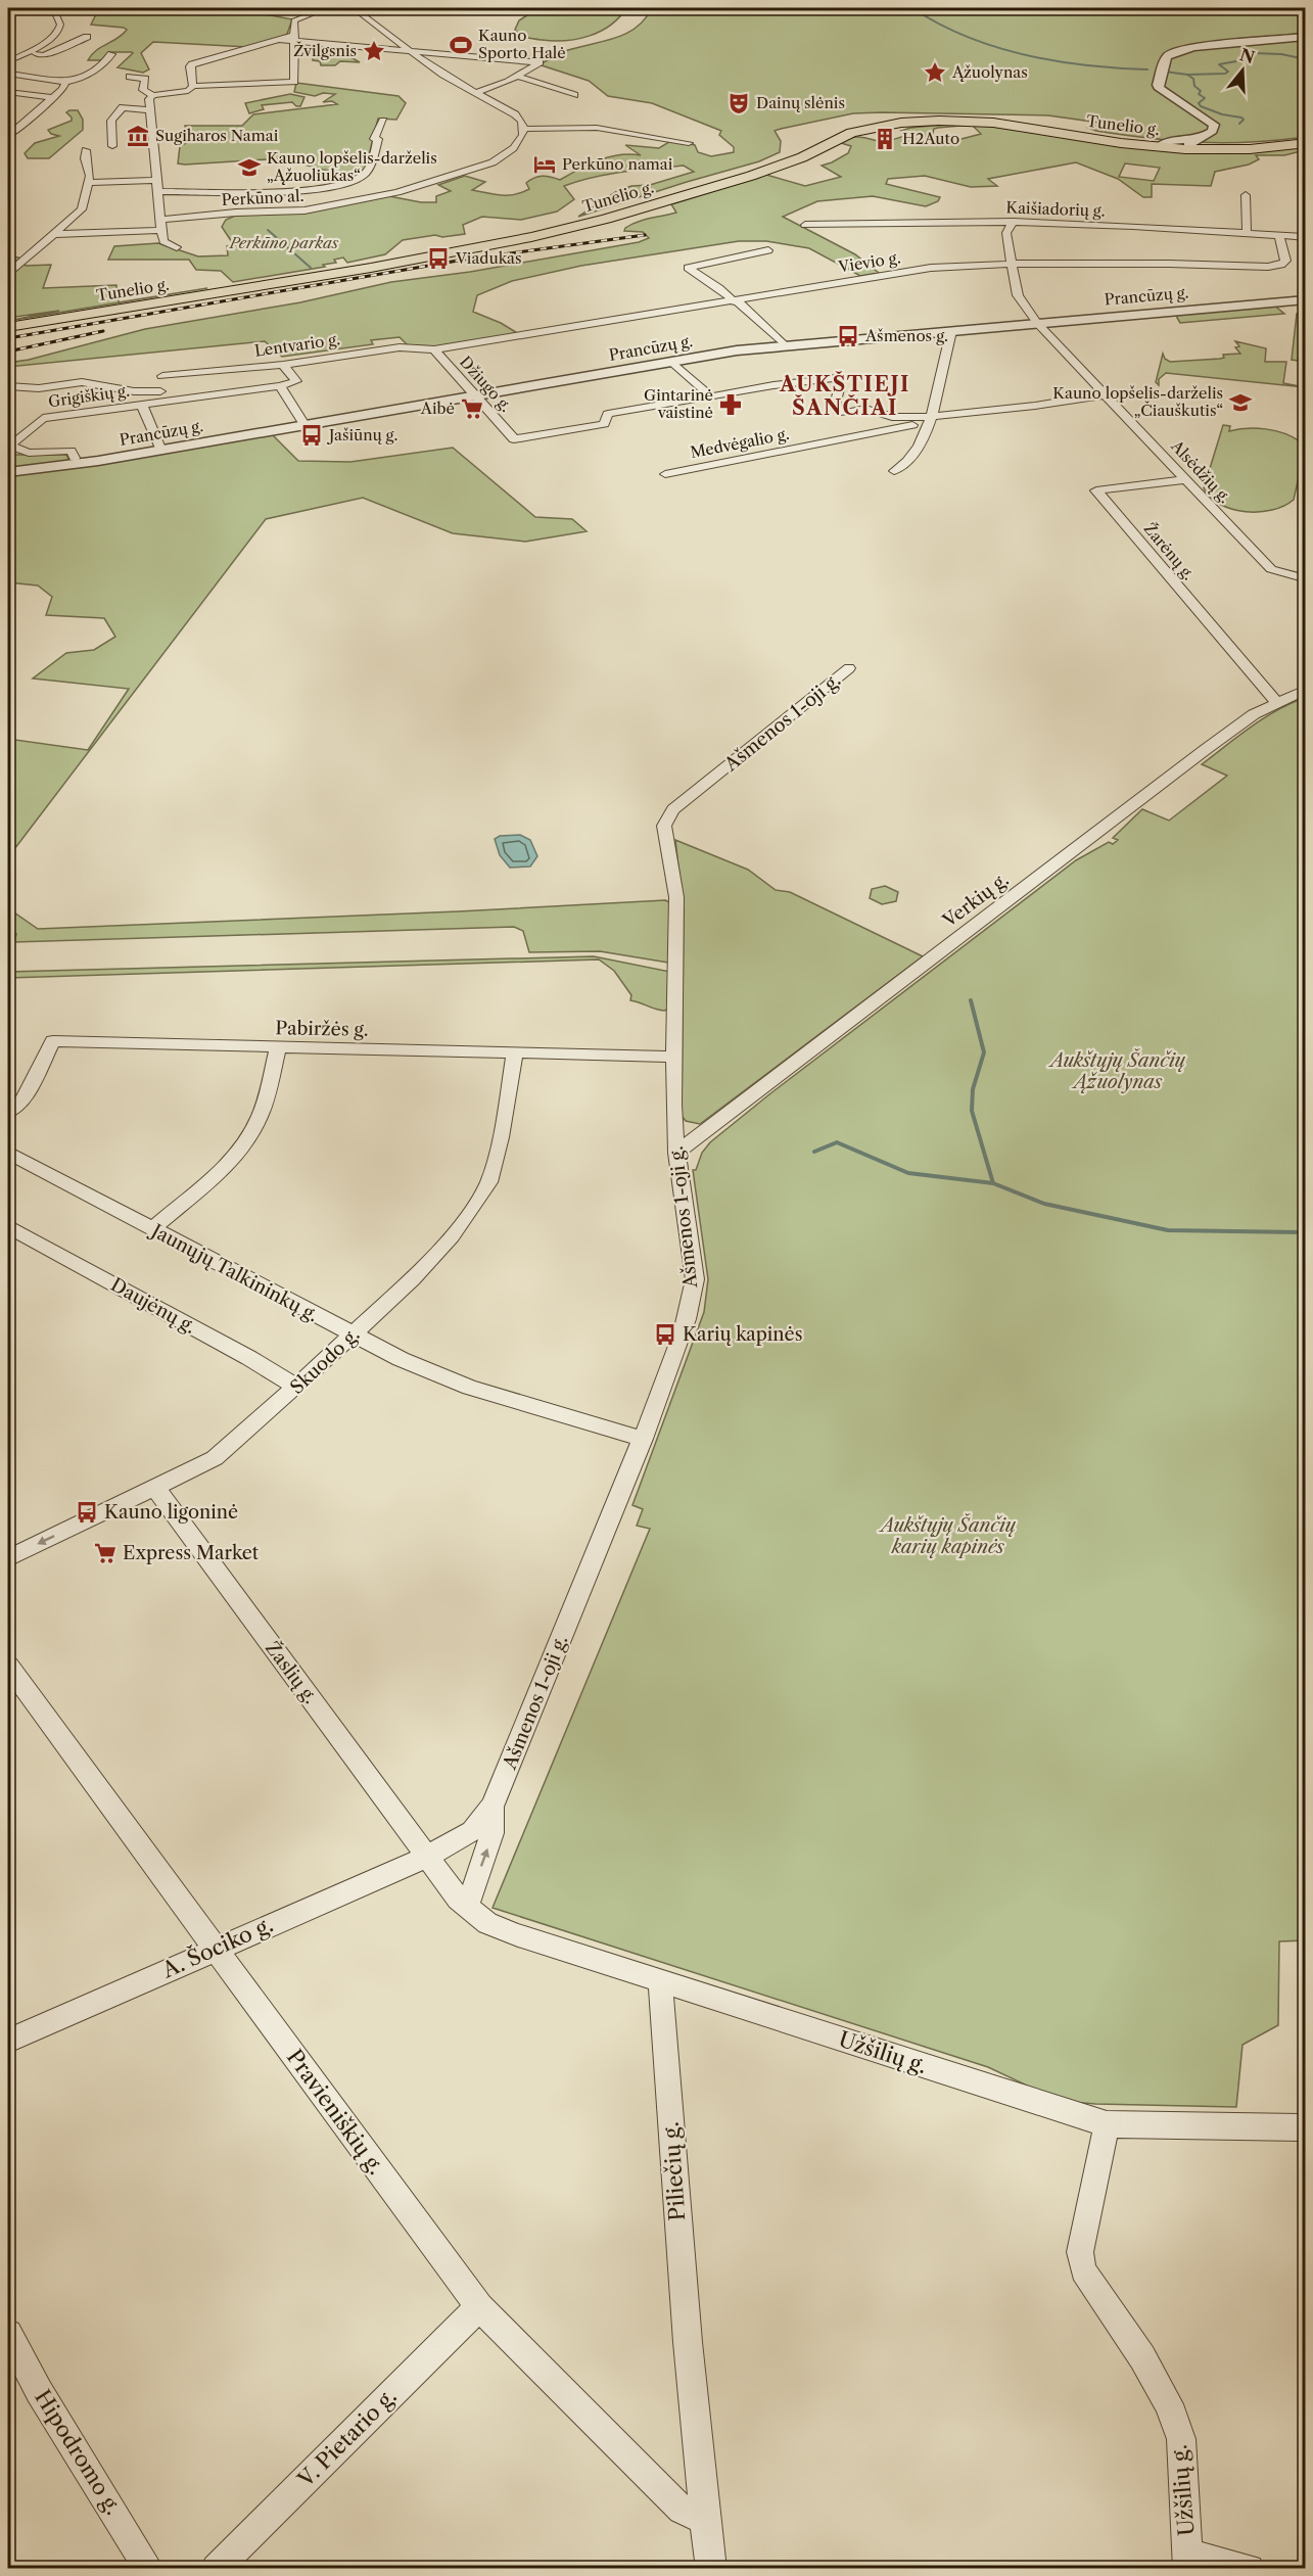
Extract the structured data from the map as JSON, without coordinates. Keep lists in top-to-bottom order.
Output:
{
  "streets": {
    "main road": ["Tunelio g."],
    "street": [
      "Perkūno al.",
      "Kaišiadorių g.",
      "Vievio g.",
      "Prancūzų g.",
      "Lentvario g.",
      "Džiugo g.",
      "Grigiškių g.",
      "Medvėgalio g.",
      "Alsėdžių g.",
      "Žarėnų g.",
      "Ašmenos 1-oji g.",
      "Verkių g.",
      "Pabiržės g.",
      "Jaunųjų Talkininkų g.",
      "Daujėnų g.",
      "Skuodo g.",
      "Žaslių g.",
      "A. Šociko g.",
      "Užšilių g.",
      "Pravieniškių g.",
      "Piliečių g.",
      "V. Pietario g.",
      "Hipodromo g."
    ]
  },
  "crossings": [
    ["Kaišiadorių g.", "Vievio g."],
    ["Kaišiadorių g.", "Alsėdžių g."],
    ["Vievio g.", "Lentvario g."],
    ["Vievio g.", "Džiugo g."],
    ["Vievio g.", "Alsėdžių g."],
    ["Prancūzų g.", "Džiugo g."],
    ["Prancūzų g.", "Grigiškių g."],
    ["Prancūzų g.", "Alsėdžių g."],
    ["Lentvario g.", "Džiugo g."],
    ["Medvėgalio g.", "Alsėdžių g."],
    ["Alsėdžių g.", "Žarėnų g."],
    ["Žarėnų g.", "Verkių g."],
    ["Ašmenos 1-oji g.", "Verkių g."],
    ["Ašmenos 1-oji g.", "Pabiržės g."],
    ["Ašmenos 1-oji g.", "Jaunųjų Talkininkų g."],
    ["Ašmenos 1-oji g.", "Žaslių g."],
    ["Ašmenos 1-oji g.", "A. Šociko g."],
    ["Pabiržės g.", "Skuodo g."],
    ["Jaunųjų Talkininkų g.", "Skuodo g."],
    ["Daujėnų g.", "Skuodo g."],
    ["Skuodo g.", "Žaslių g."],
    ["Žaslių g.", "A. Šociko g."],
    ["A. Šociko g.", "Pravieniškių g."],
    ["Užšilių g.", "Piliečių g."],
    ["Pravieniškių g.", "Piliečių g."],
    ["Pravieniškių g.", "V. Pietario g."]
  ],
  "districts": ["AUKŠTIEJI ŠANČIAI"],
  "parks": ["Perkūno parkas", "Aukštųjų Šančių Ąžuolynas", "Aukštųjų Šančių karių kapinės"],
  "places": {
    "sports": ["Kauno Sporto Halė"],
    "place": ["Žvilgsnis", "Ąžuolynas"],
    "theatre": ["Dainų slėnis"],
    "museum": ["Sugiharos Namai"],
    "building": ["H2Auto"],
    "hotel": ["Perkūno namai"],
    "school or university": ["Kauno lopšelis-darželis „Ąžuoliukas“", "Kauno lopšelis-darželis „Čiauškutis“"],
    "bus stop": [
      "Viadukas",
      "Ašmenos g.",
      "Jašiūnų g.",
      "Karių kapinės",
      "Kauno ligoninė"
    ],
    "pharmacy": ["Gintarinė vaistinė"],
    "supermarket": ["Aibė", "Express Market"]
  },
  "north": "top"
}
